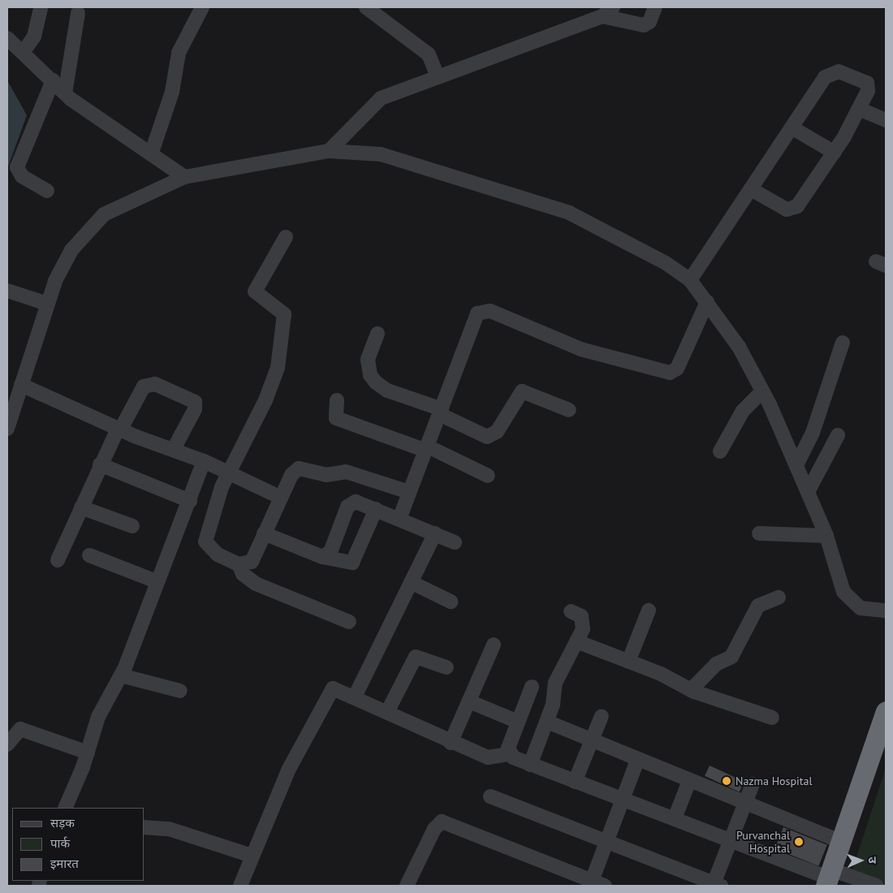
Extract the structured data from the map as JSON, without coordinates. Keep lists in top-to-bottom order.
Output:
{
  "places": ["Nazma Hospital", "Purvanchal Hospital"],
  "legend": ["सड़क", "पार्क", "इमारत"],
  "north": "right"
}
